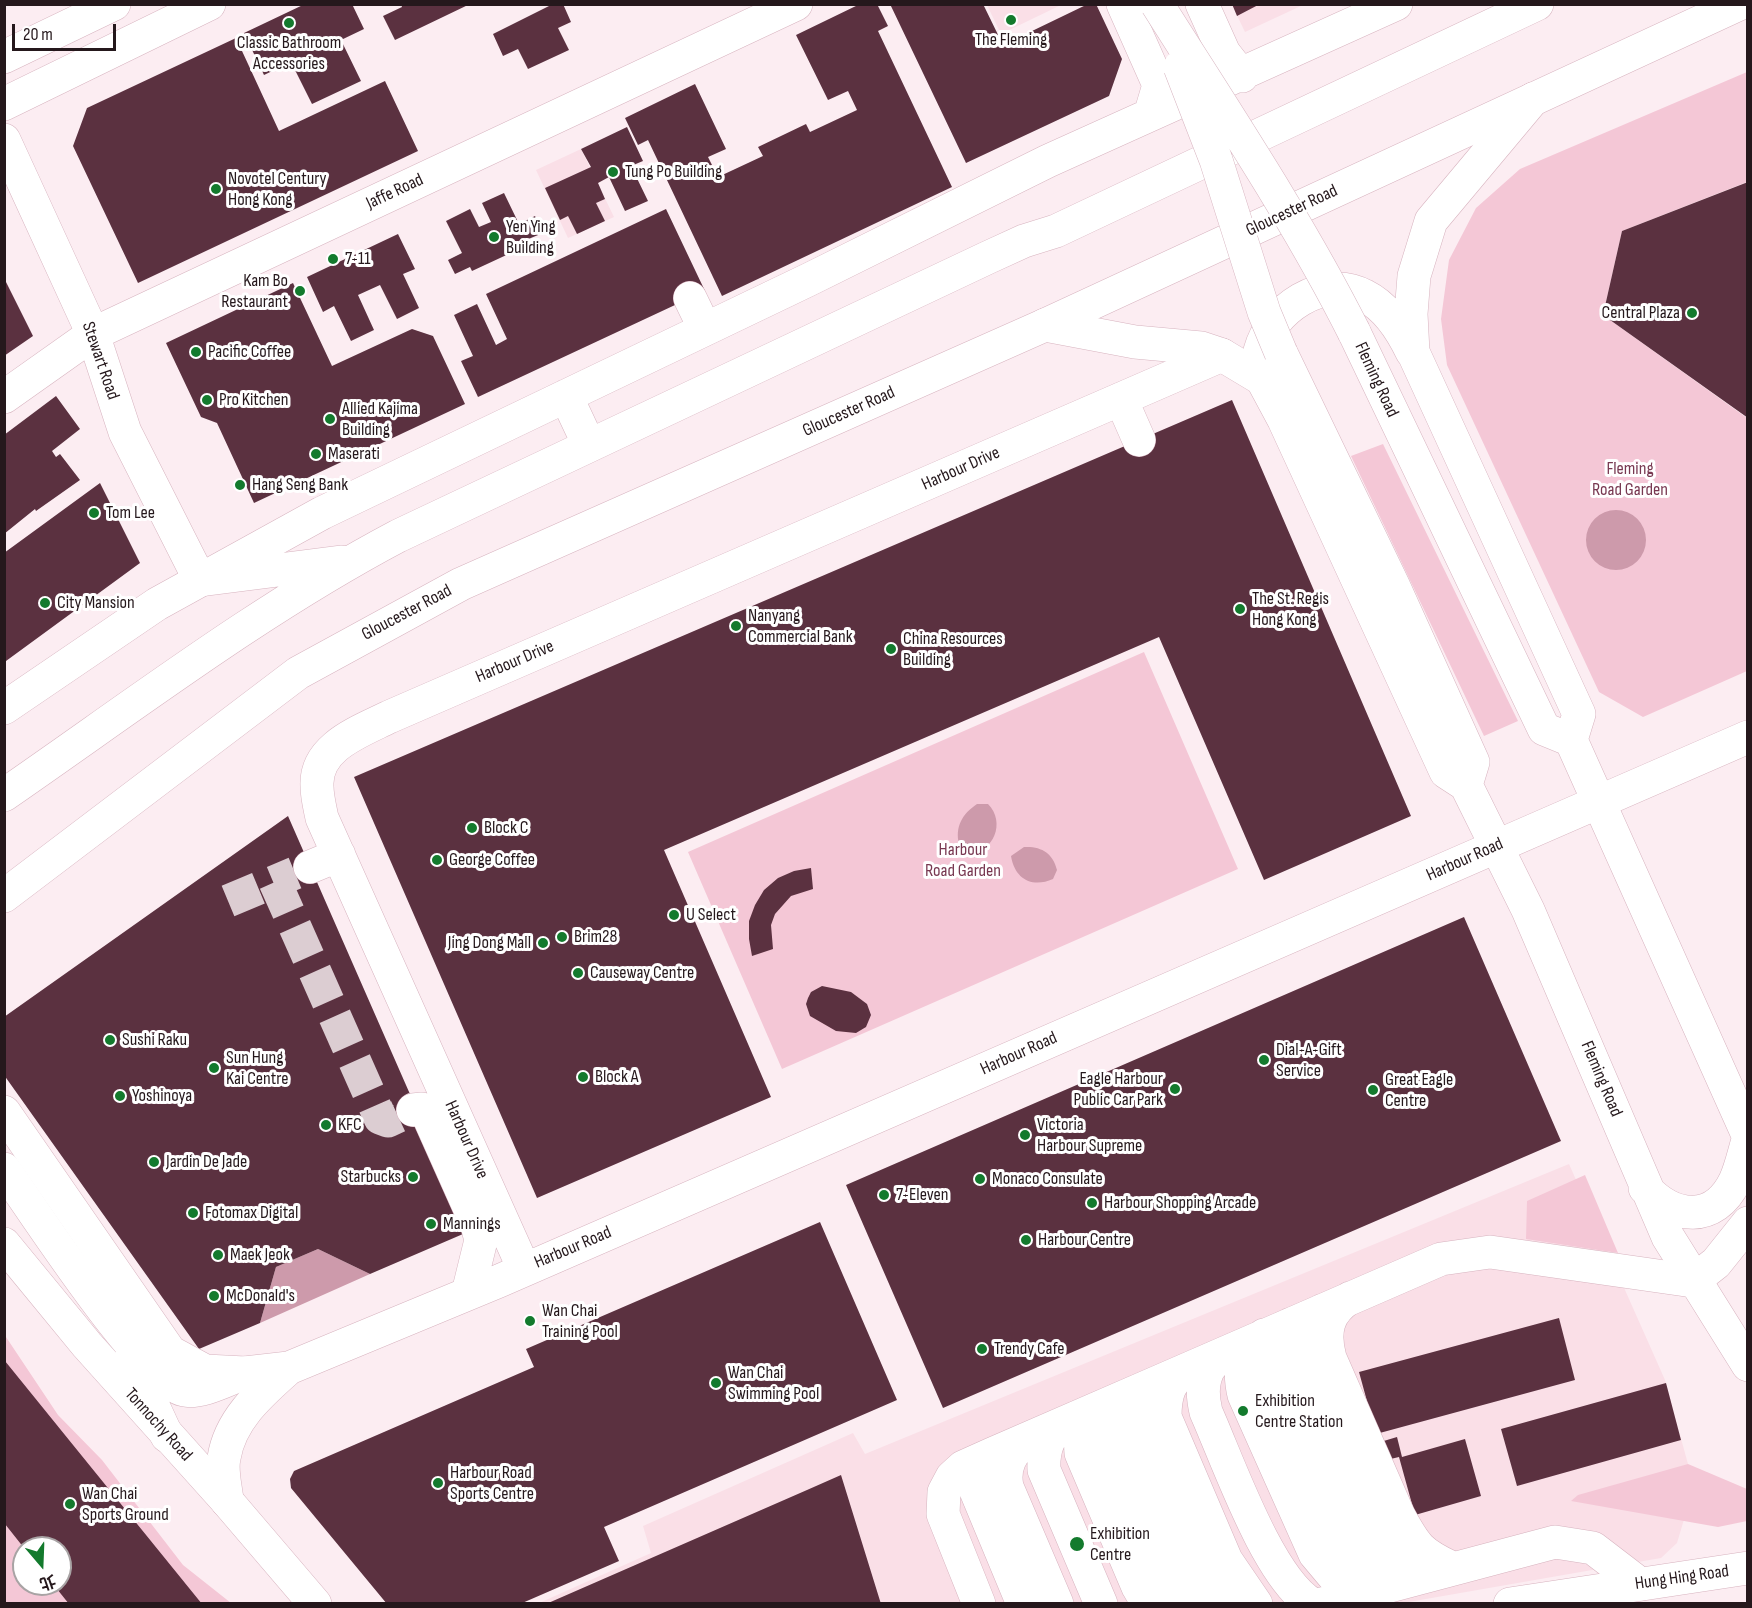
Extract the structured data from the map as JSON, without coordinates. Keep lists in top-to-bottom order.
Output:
{
  "streets": {
    "main road": [
      "Jaffe Road",
      "Gloucester Road",
      "Stewart Road",
      "Fleming Road",
      "Harbour Drive",
      "Harbour Road",
      "Tonnochy Road",
      "Hung Hing Road"
    ]
  },
  "crossings": [
    ["Jaffe Road", "Stewart Road"],
    ["Fleming Road", "Harbour Road"],
    ["Harbour Drive", "Harbour Road"],
    ["Harbour Road", "Tonnochy Road"]
  ],
  "parks": ["Fleming Road Garden", "Harbour Road Garden"],
  "places": [
    "The Fleming",
    "Classic Bathroom Accessories",
    "Tung Po Building",
    "Novotel Century Hong Kong",
    "Yen Ying Building",
    "7-11",
    "Kam Bo Restaurant",
    "Central Plaza",
    "Pacific Coffee",
    "Pro Kitchen",
    "Allied Kajima Building",
    "Maserati",
    "Hang Seng Bank",
    "Tom Lee",
    "City Mansion",
    "The St. Regis Hong Kong",
    "Nanyang Commercial Bank",
    "China Resources Building",
    "Block C",
    "George Coffee",
    "U Select",
    "Brim28",
    "Jing Dong Mall",
    "Causeway Centre",
    "Sushi Raku",
    "Dial-A-Gift Service",
    "Sun Hung Kai Centre",
    "Block A",
    "Eagle Harbour Public Car Park",
    "Great Eagle Centre",
    "Yoshinoya",
    "KFC",
    "Victoria Harbour Supreme",
    "Jardin De Jade",
    "Starbucks",
    "Monaco Consulate",
    "7-Eleven",
    "Harbour Shopping Arcade",
    "Fotomax Digital",
    "Mannings",
    "Harbour Centre",
    "Maek Jeok",
    "McDonald's",
    "Wan Chai Training Pool",
    "Trendy Cafe",
    "Wan Chai Swimming Pool",
    "Exhibition Centre Station",
    "Harbour Road Sports Centre",
    "Wan Chai Sports Ground",
    "Exhibition Centre"
  ],
  "scale_bar": "20 m",
  "north": "bottom"
}
